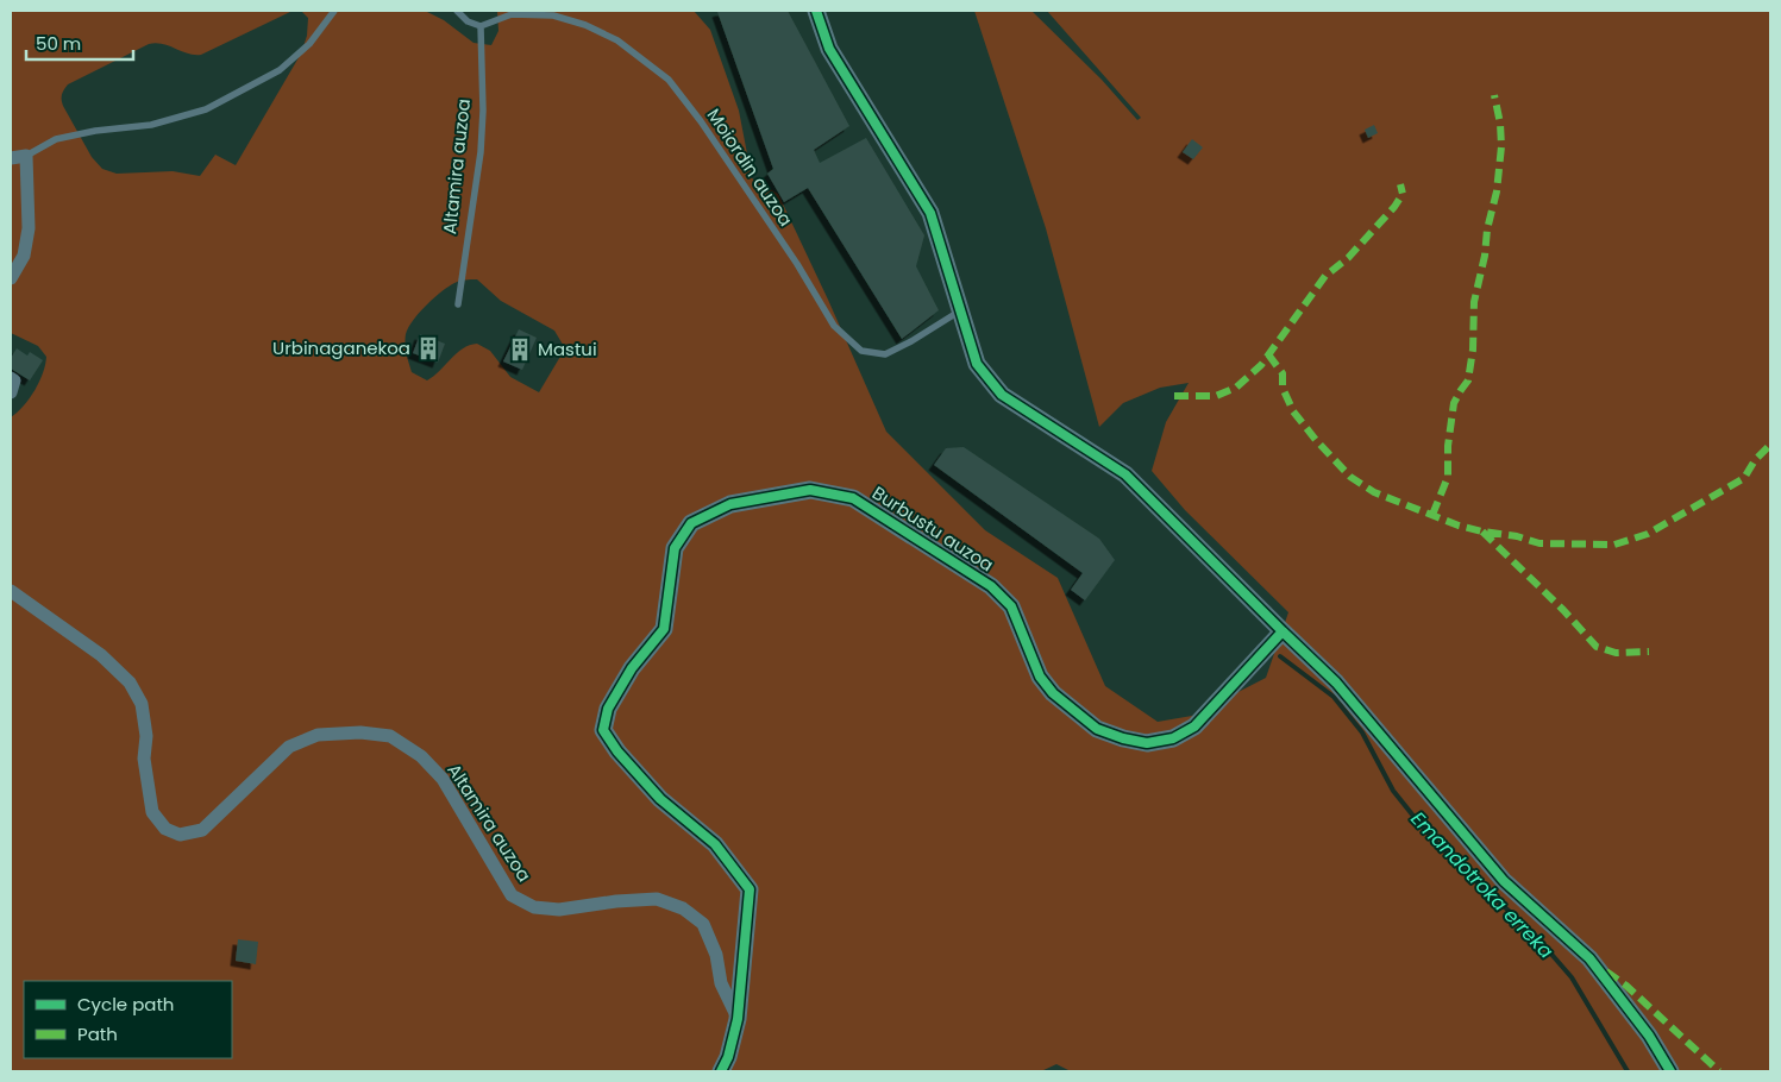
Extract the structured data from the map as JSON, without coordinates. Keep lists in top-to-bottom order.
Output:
{
  "streets": {
    "street": ["Altamira auzoa", "Burbustu auzoa"],
    "lane": ["Moiordin auzoa"]
  },
  "crossings": [
    ["Altamira auzoa", "Moiordin auzoa"],
    ["Altamira auzoa", "Burbustu auzoa"]
  ],
  "water": ["Emandotroka erreka"],
  "places": {
    "building": ["Urbinaganekoa", "Mastui"]
  },
  "legend": ["Cycle path", "Path"],
  "scale_bar": "50 m"
}
